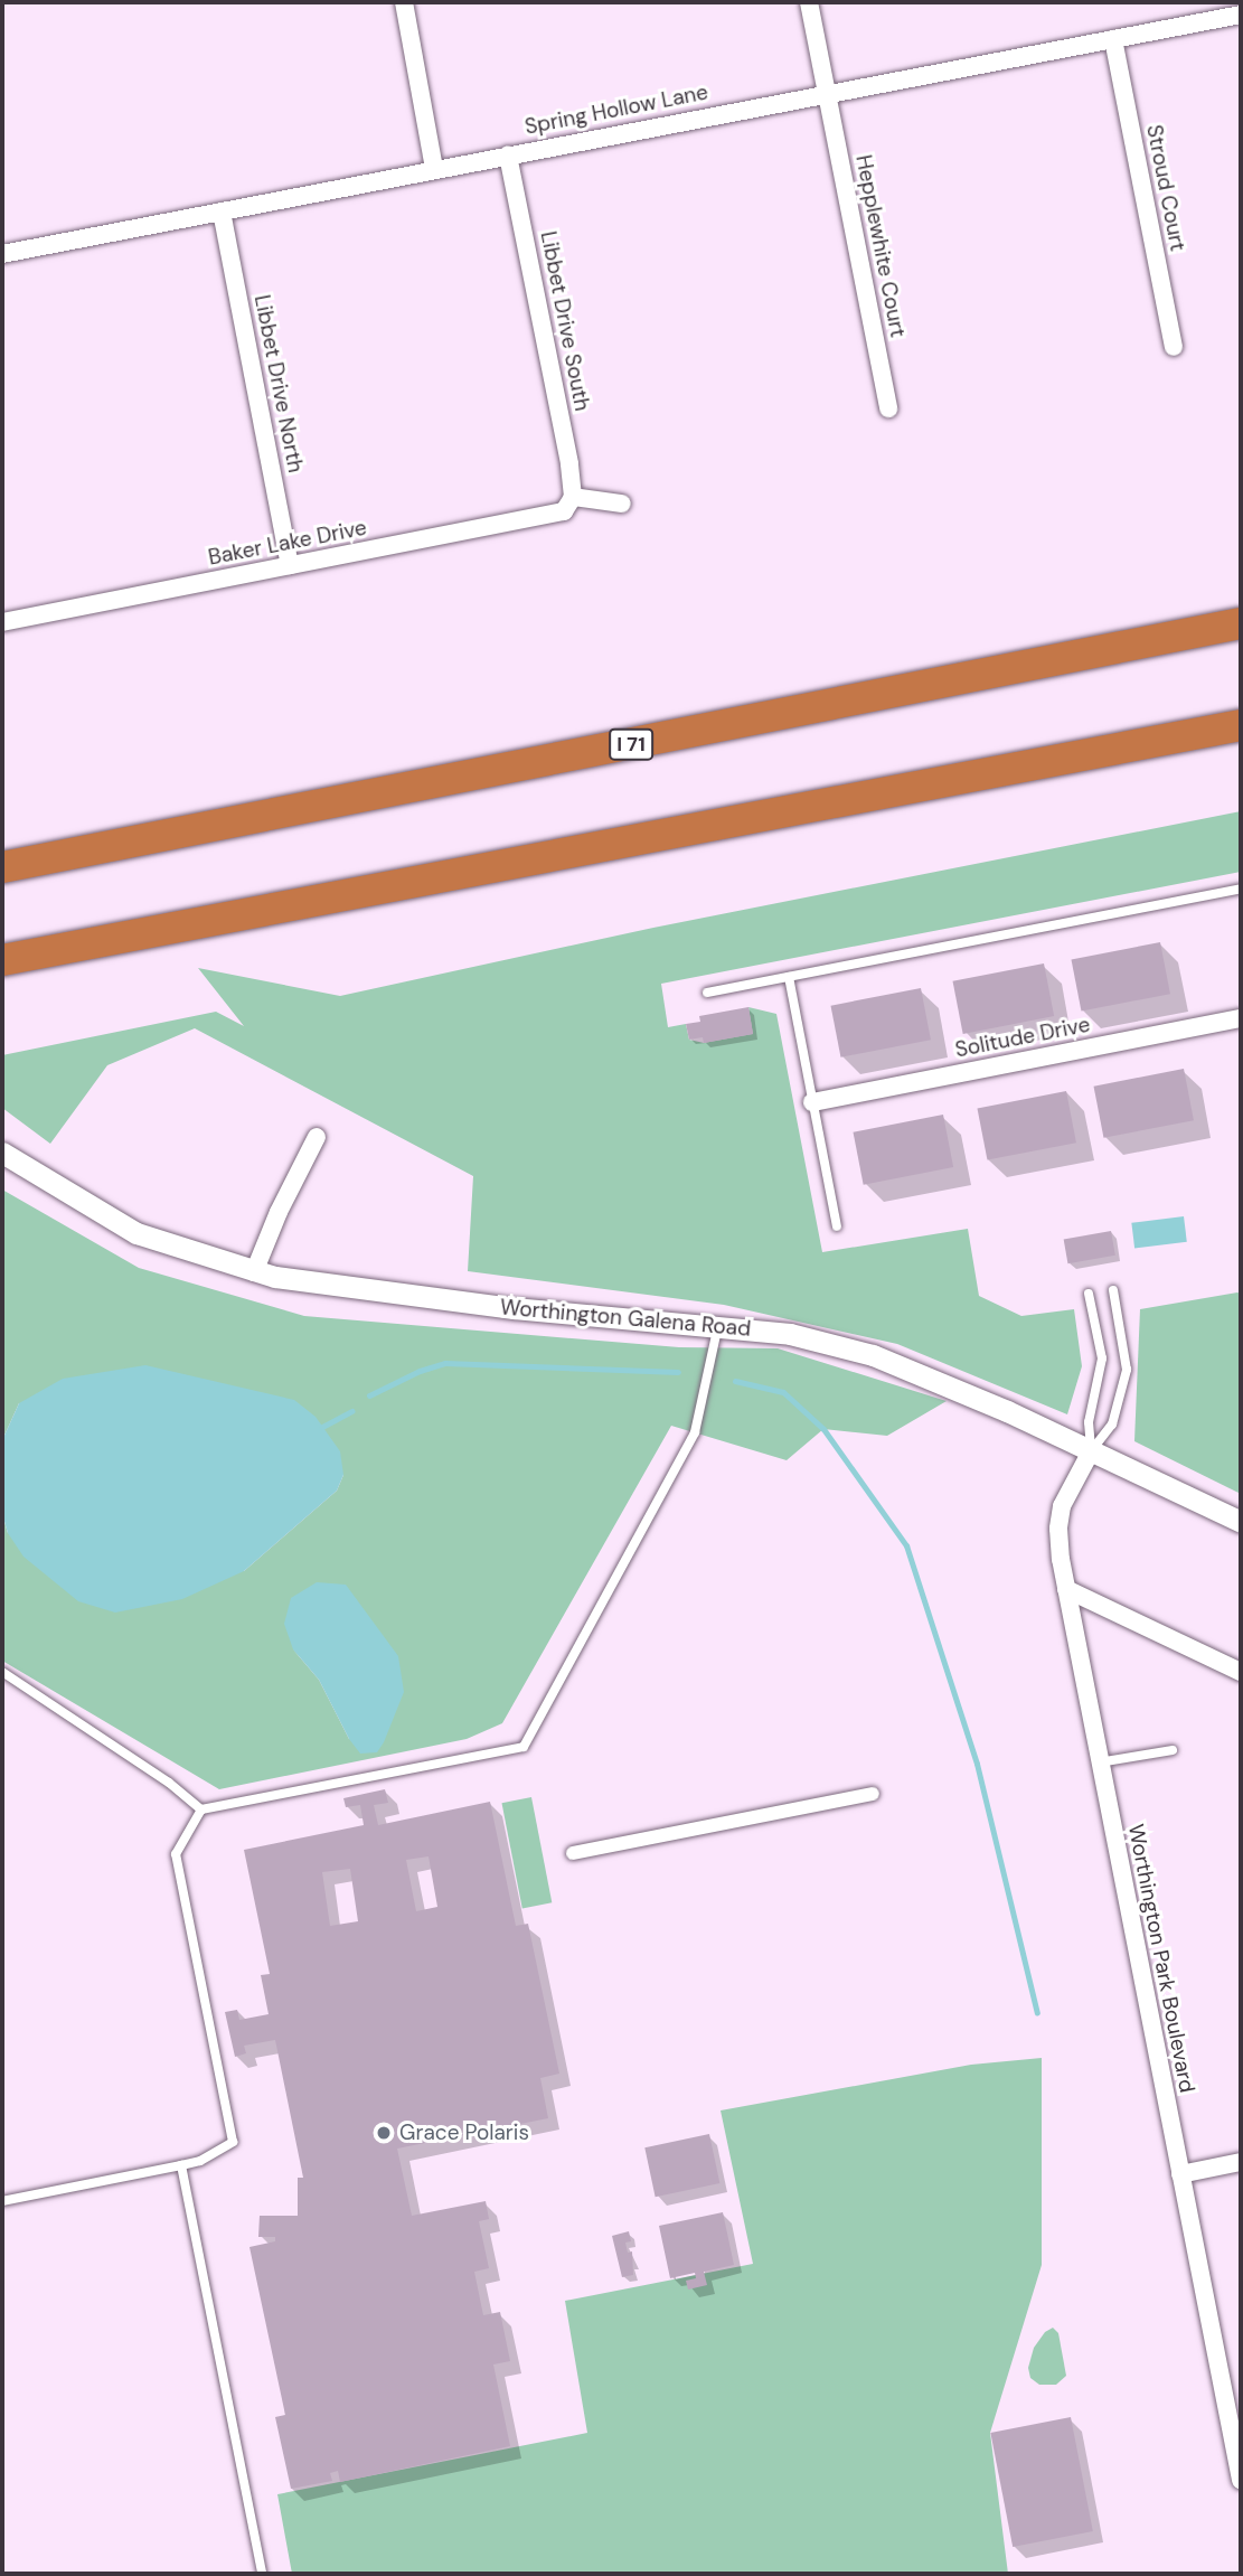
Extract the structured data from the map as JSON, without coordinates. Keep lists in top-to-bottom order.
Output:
{
  "streets": {
    "highway": ["I 71"],
    "street": [
      "Spring Hollow Lane",
      "Stroud Court",
      "Hepplewhite Court",
      "Libbet Drive South",
      "Libbet Drive North",
      "Baker Lake Drive",
      "Solitude Drive",
      "Worthington Galena Road",
      "Worthington Park Boulevard"
    ]
  },
  "crossings": [
    ["Spring Hollow Lane", "Stroud Court"],
    ["Spring Hollow Lane", "Hepplewhite Court"],
    ["Spring Hollow Lane", "Libbet Drive South"],
    ["Spring Hollow Lane", "Libbet Drive North"],
    ["Libbet Drive South", "Baker Lake Drive"],
    ["Libbet Drive North", "Baker Lake Drive"],
    ["Worthington Galena Road", "Worthington Park Boulevard"]
  ],
  "places": ["Grace Polaris"]
}
